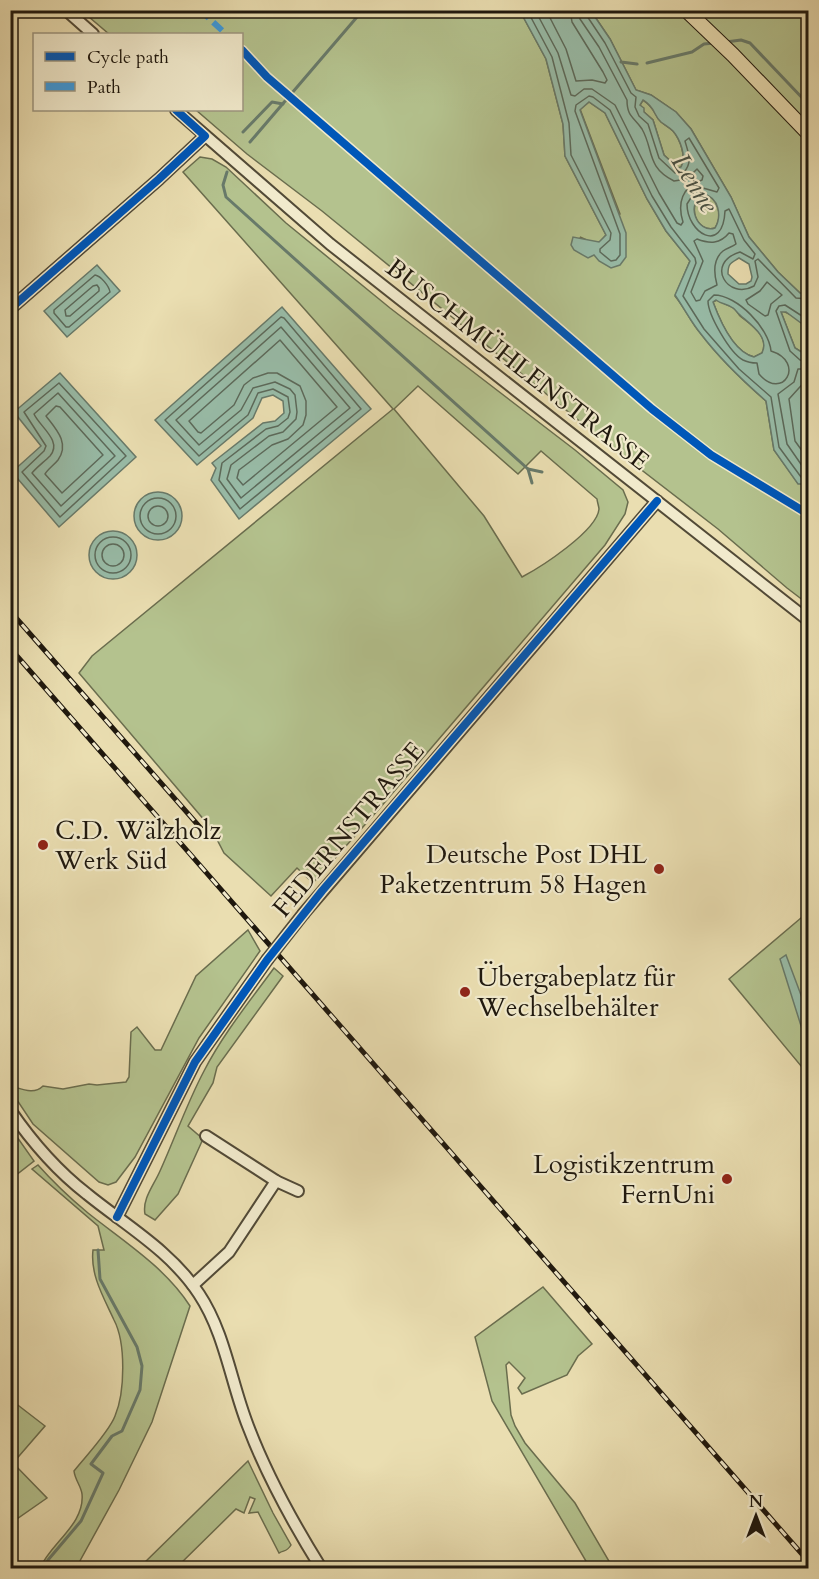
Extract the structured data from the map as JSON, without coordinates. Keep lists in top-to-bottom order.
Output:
{
  "streets": {
    "street": ["BUSCHMÜHLENSTRASSE", "FEDERNSTRASSE"]
  },
  "crossings": [
    ["BUSCHMÜHLENSTRASSE", "FEDERNSTRASSE"]
  ],
  "water": ["Lenne"],
  "places": [
    "C.D. Wälzholz Werk Süd",
    "Deutsche Post DHL Paketzentrum 58 Hagen",
    "Übergabeplatz für Wechselbehälter",
    "Logistikzentrum FernUni"
  ],
  "legend": ["Cycle path", "Path"],
  "north": "top"
}
